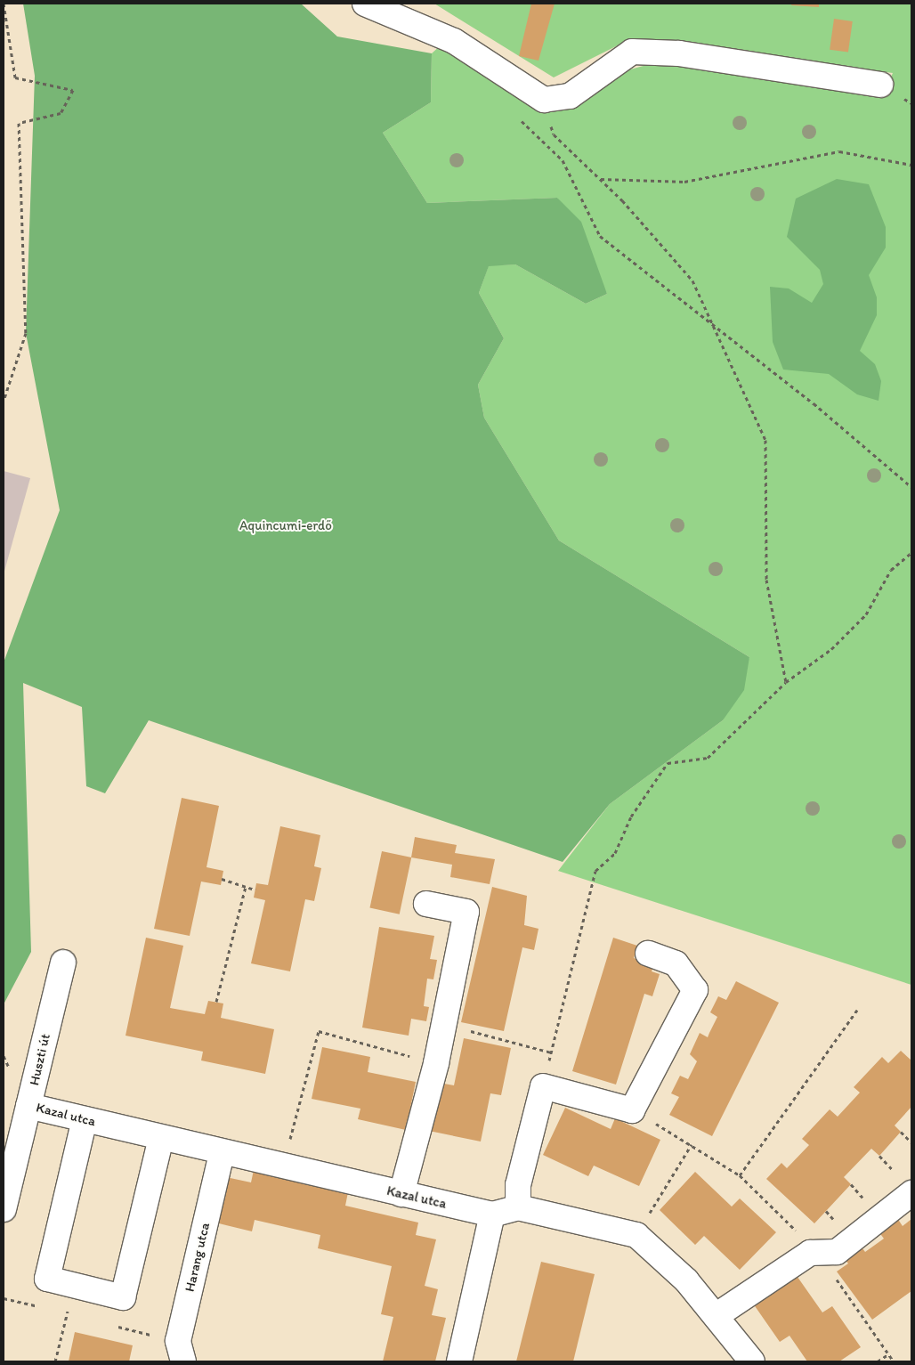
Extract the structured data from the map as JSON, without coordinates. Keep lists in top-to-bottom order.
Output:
{
  "streets": {
    "street": ["Huszti út", "Kazal utca", "Harang utca"]
  },
  "crossings": [
    ["Huszti út", "Kazal utca"],
    ["Kazal utca", "Harang utca"]
  ],
  "parks": ["Aquincumi-erdő"]
}
